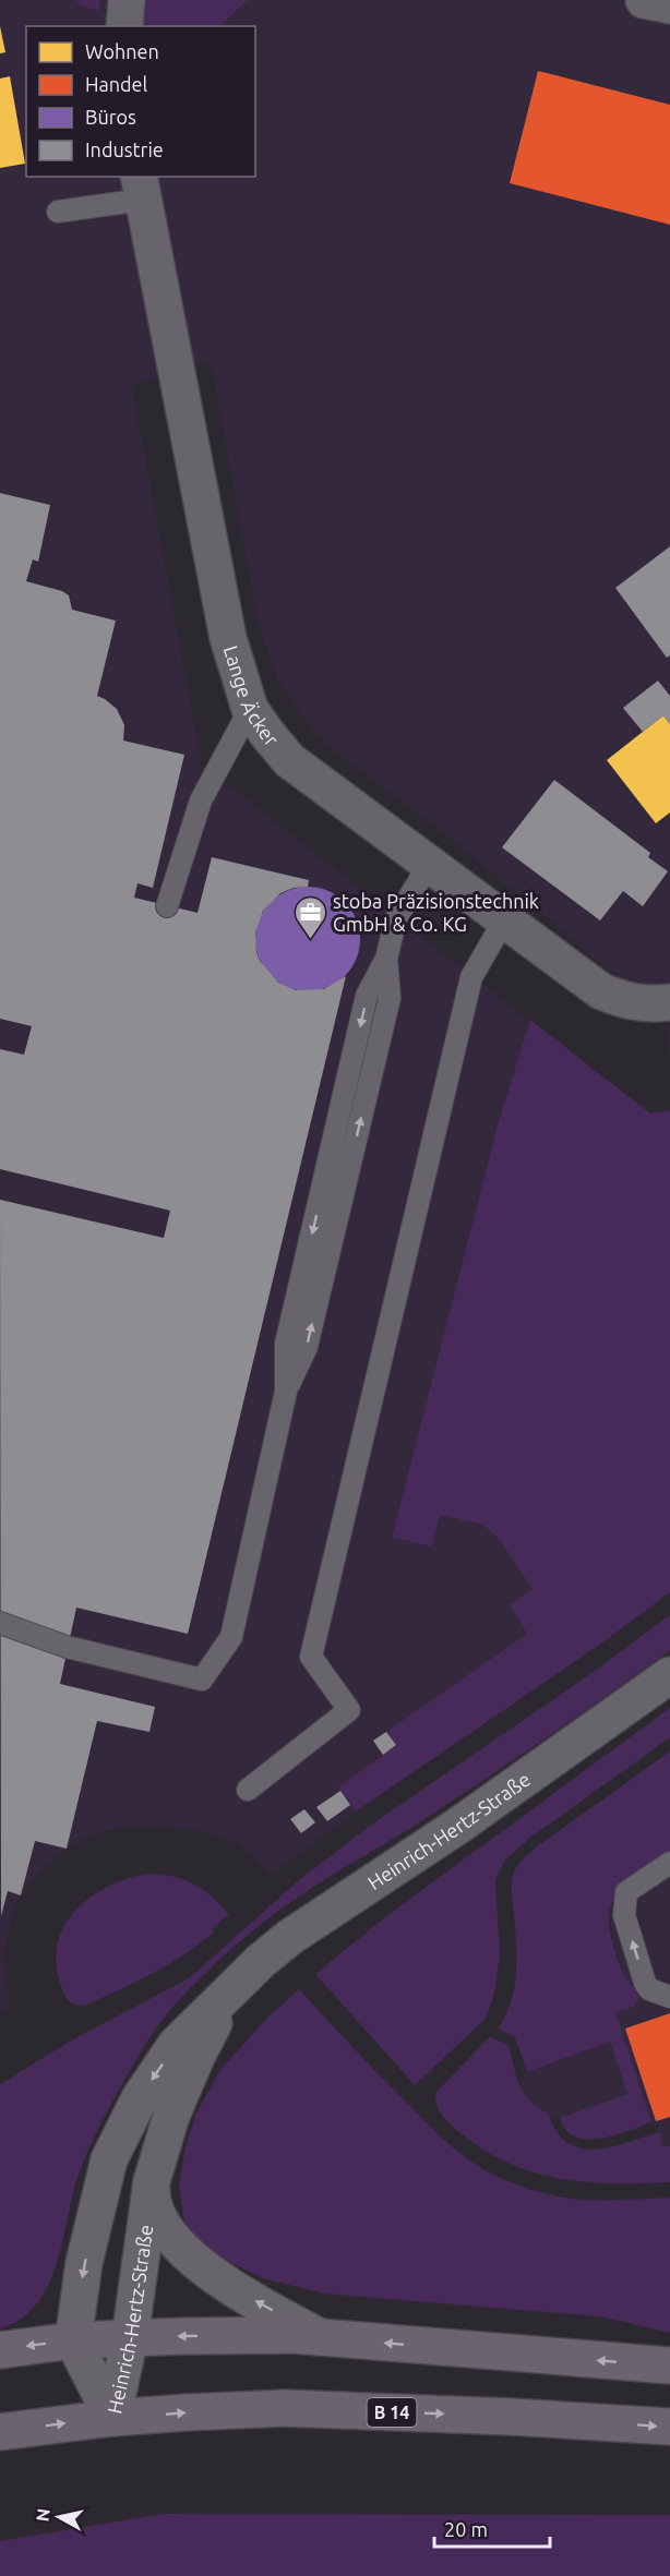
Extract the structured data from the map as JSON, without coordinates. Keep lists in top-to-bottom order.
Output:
{
  "streets": {
    "main road": ["Lange Äcker", "Heinrich-Hertz-Straße", "B 14"]
  },
  "crossings": [
    ["Heinrich-Hertz-Straße", "B 14"]
  ],
  "places": {
    "office": ["stoba Präzisionstechnik GmbH & Co. KG"]
  },
  "legend": [
    "Wohnen",
    "Handel",
    "Büros",
    "Industrie"
  ],
  "scale_bar": "20 m",
  "north": "left"
}
